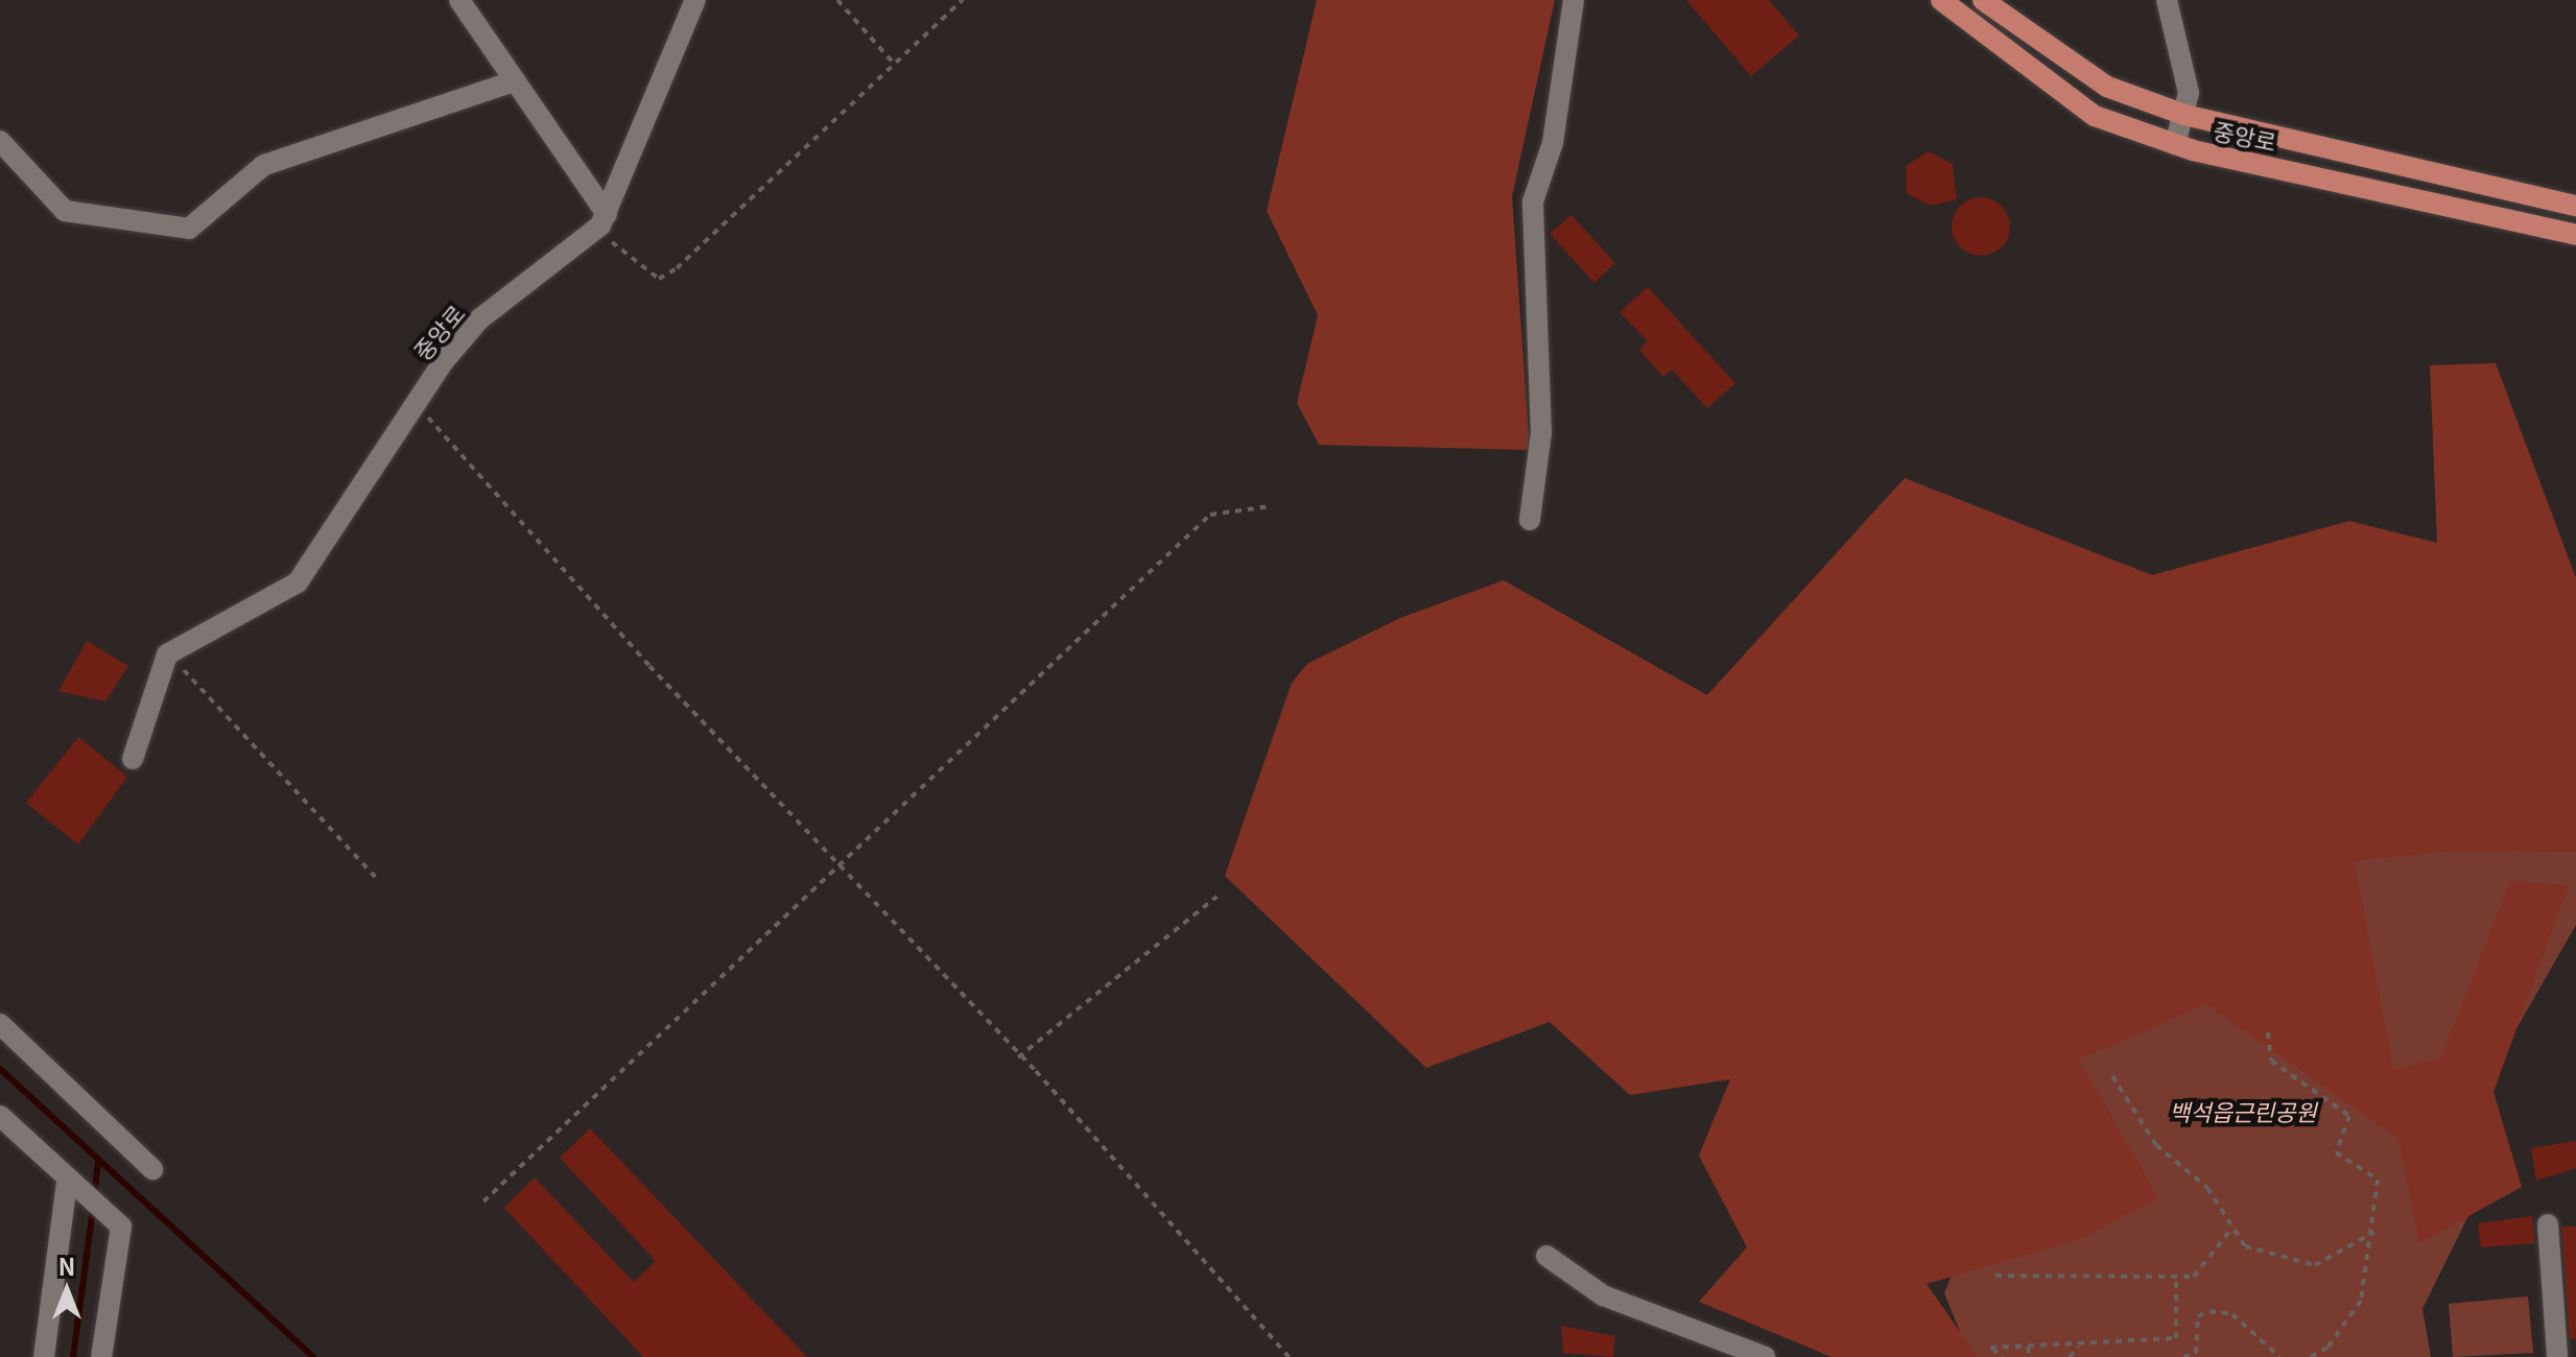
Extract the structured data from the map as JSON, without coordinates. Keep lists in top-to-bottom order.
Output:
{
  "streets": {
    "main road": ["중앙로"]
  },
  "parks": ["백석읍근린공원"],
  "north": "top"
}
